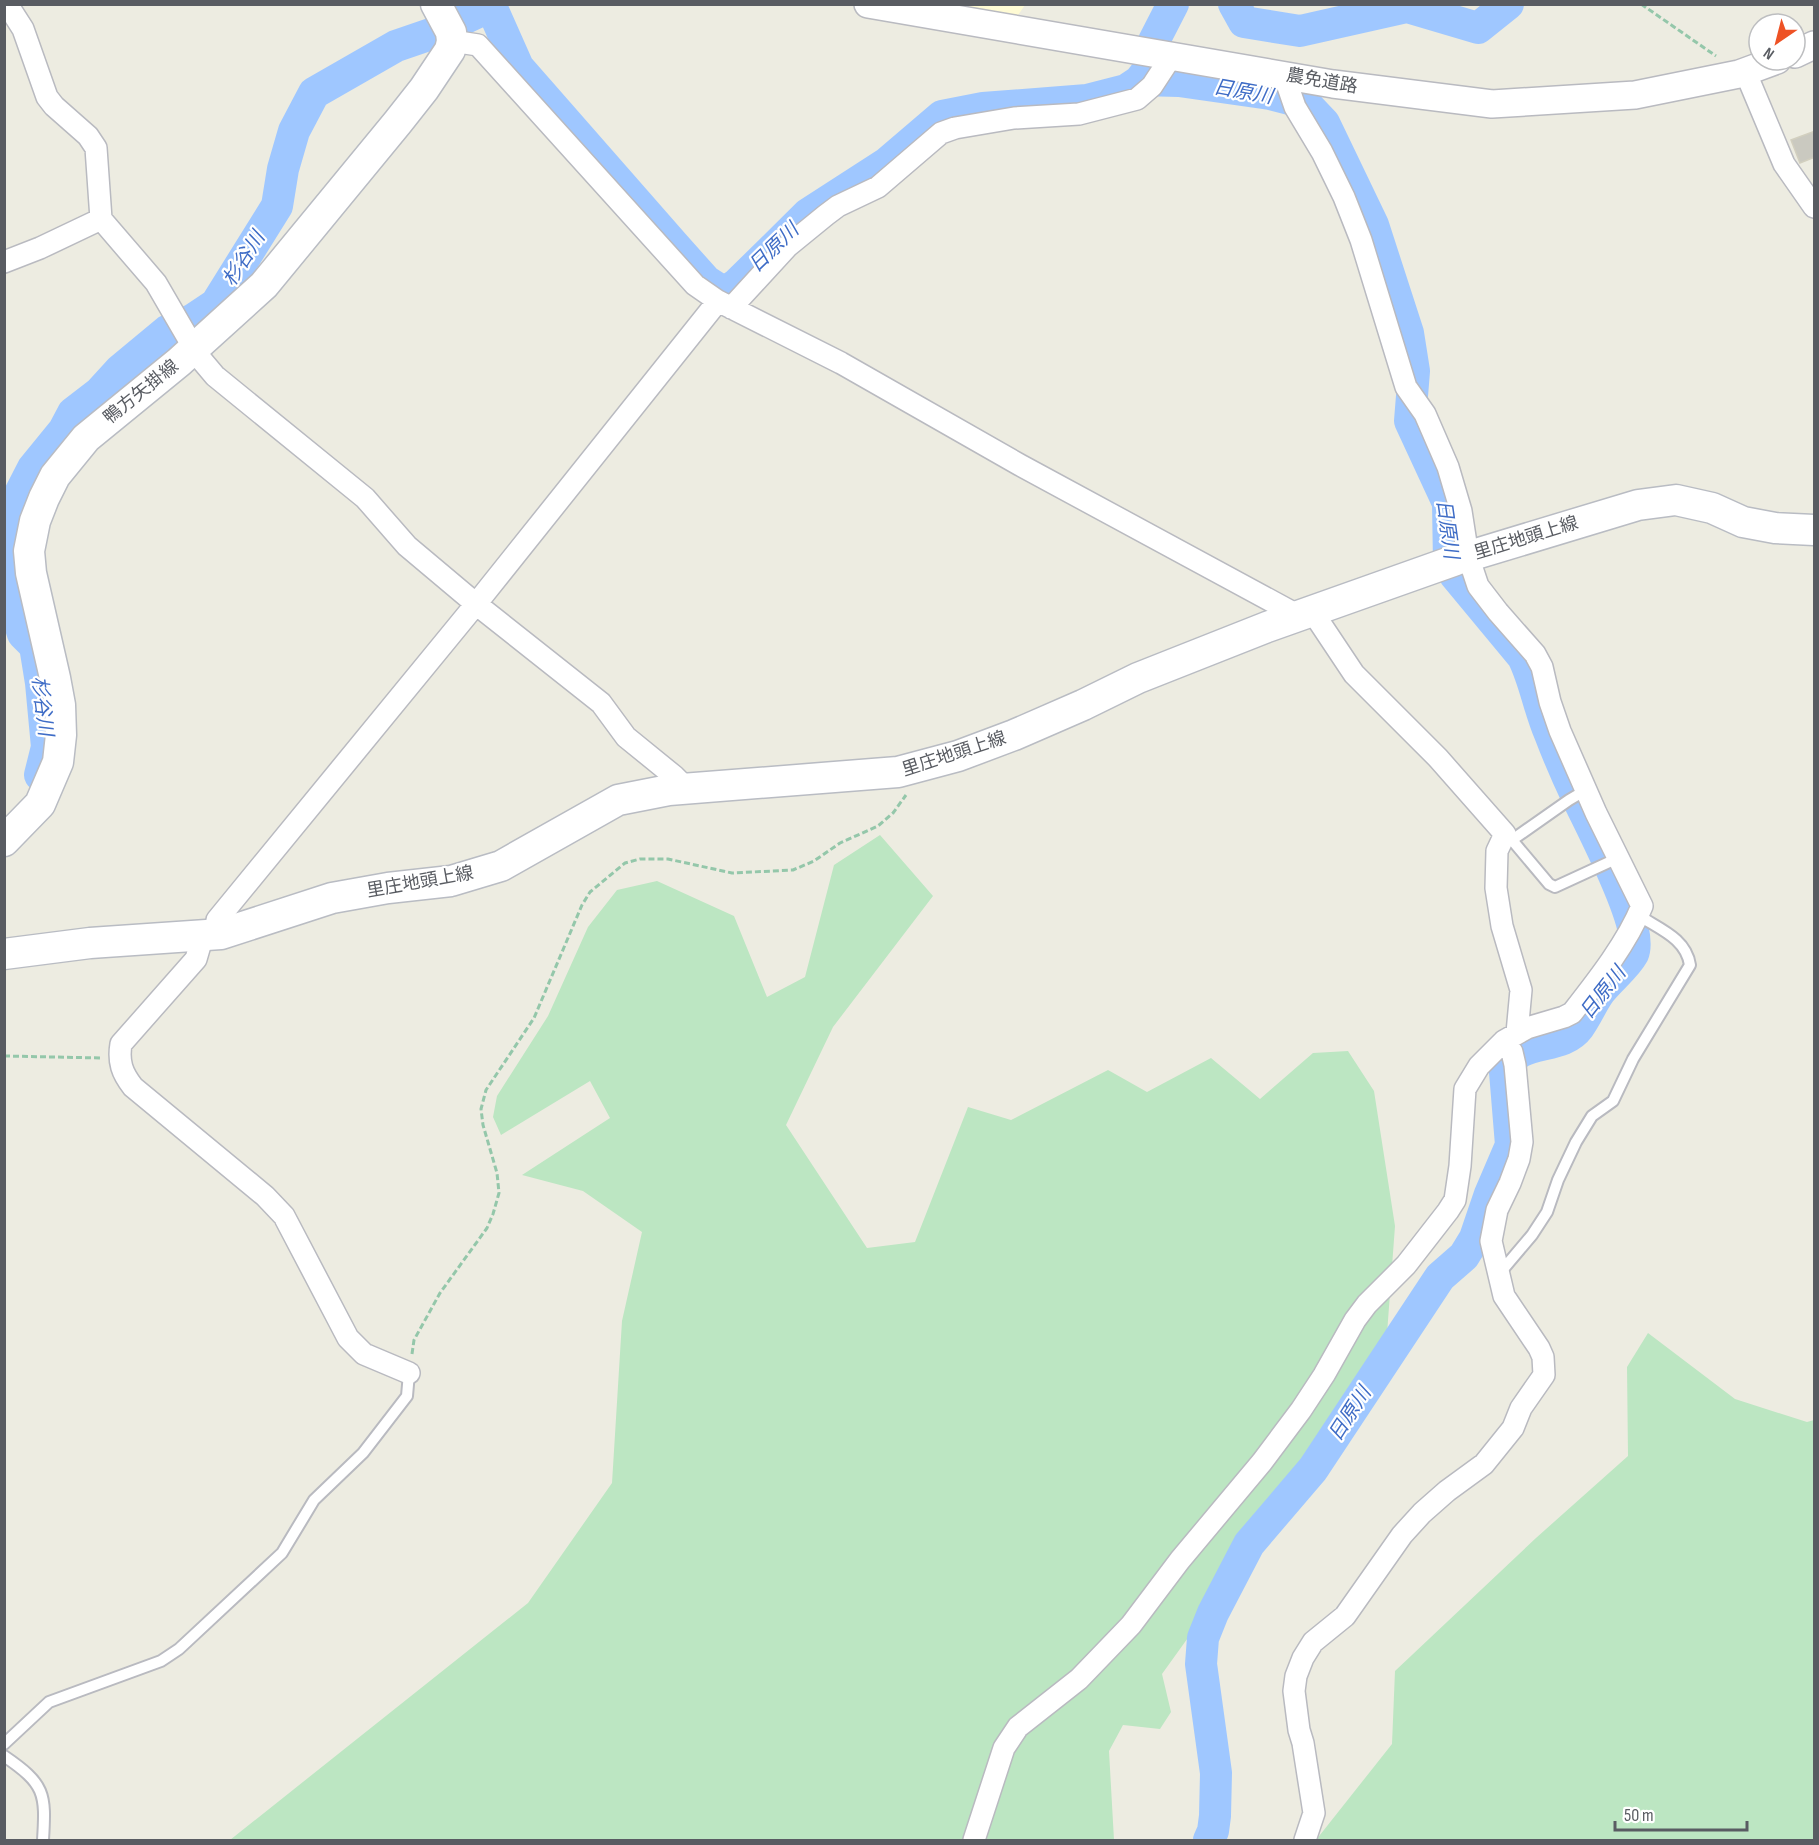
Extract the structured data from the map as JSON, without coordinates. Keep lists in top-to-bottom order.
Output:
{
  "streets": {
    "main road": ["鴨方矢掛線", "里庄地頭上線"],
    "street": ["農免道路"]
  },
  "water": ["日原川", "杉谷川"],
  "scale_bar": "50 m",
  "north": "bottom left"
}
